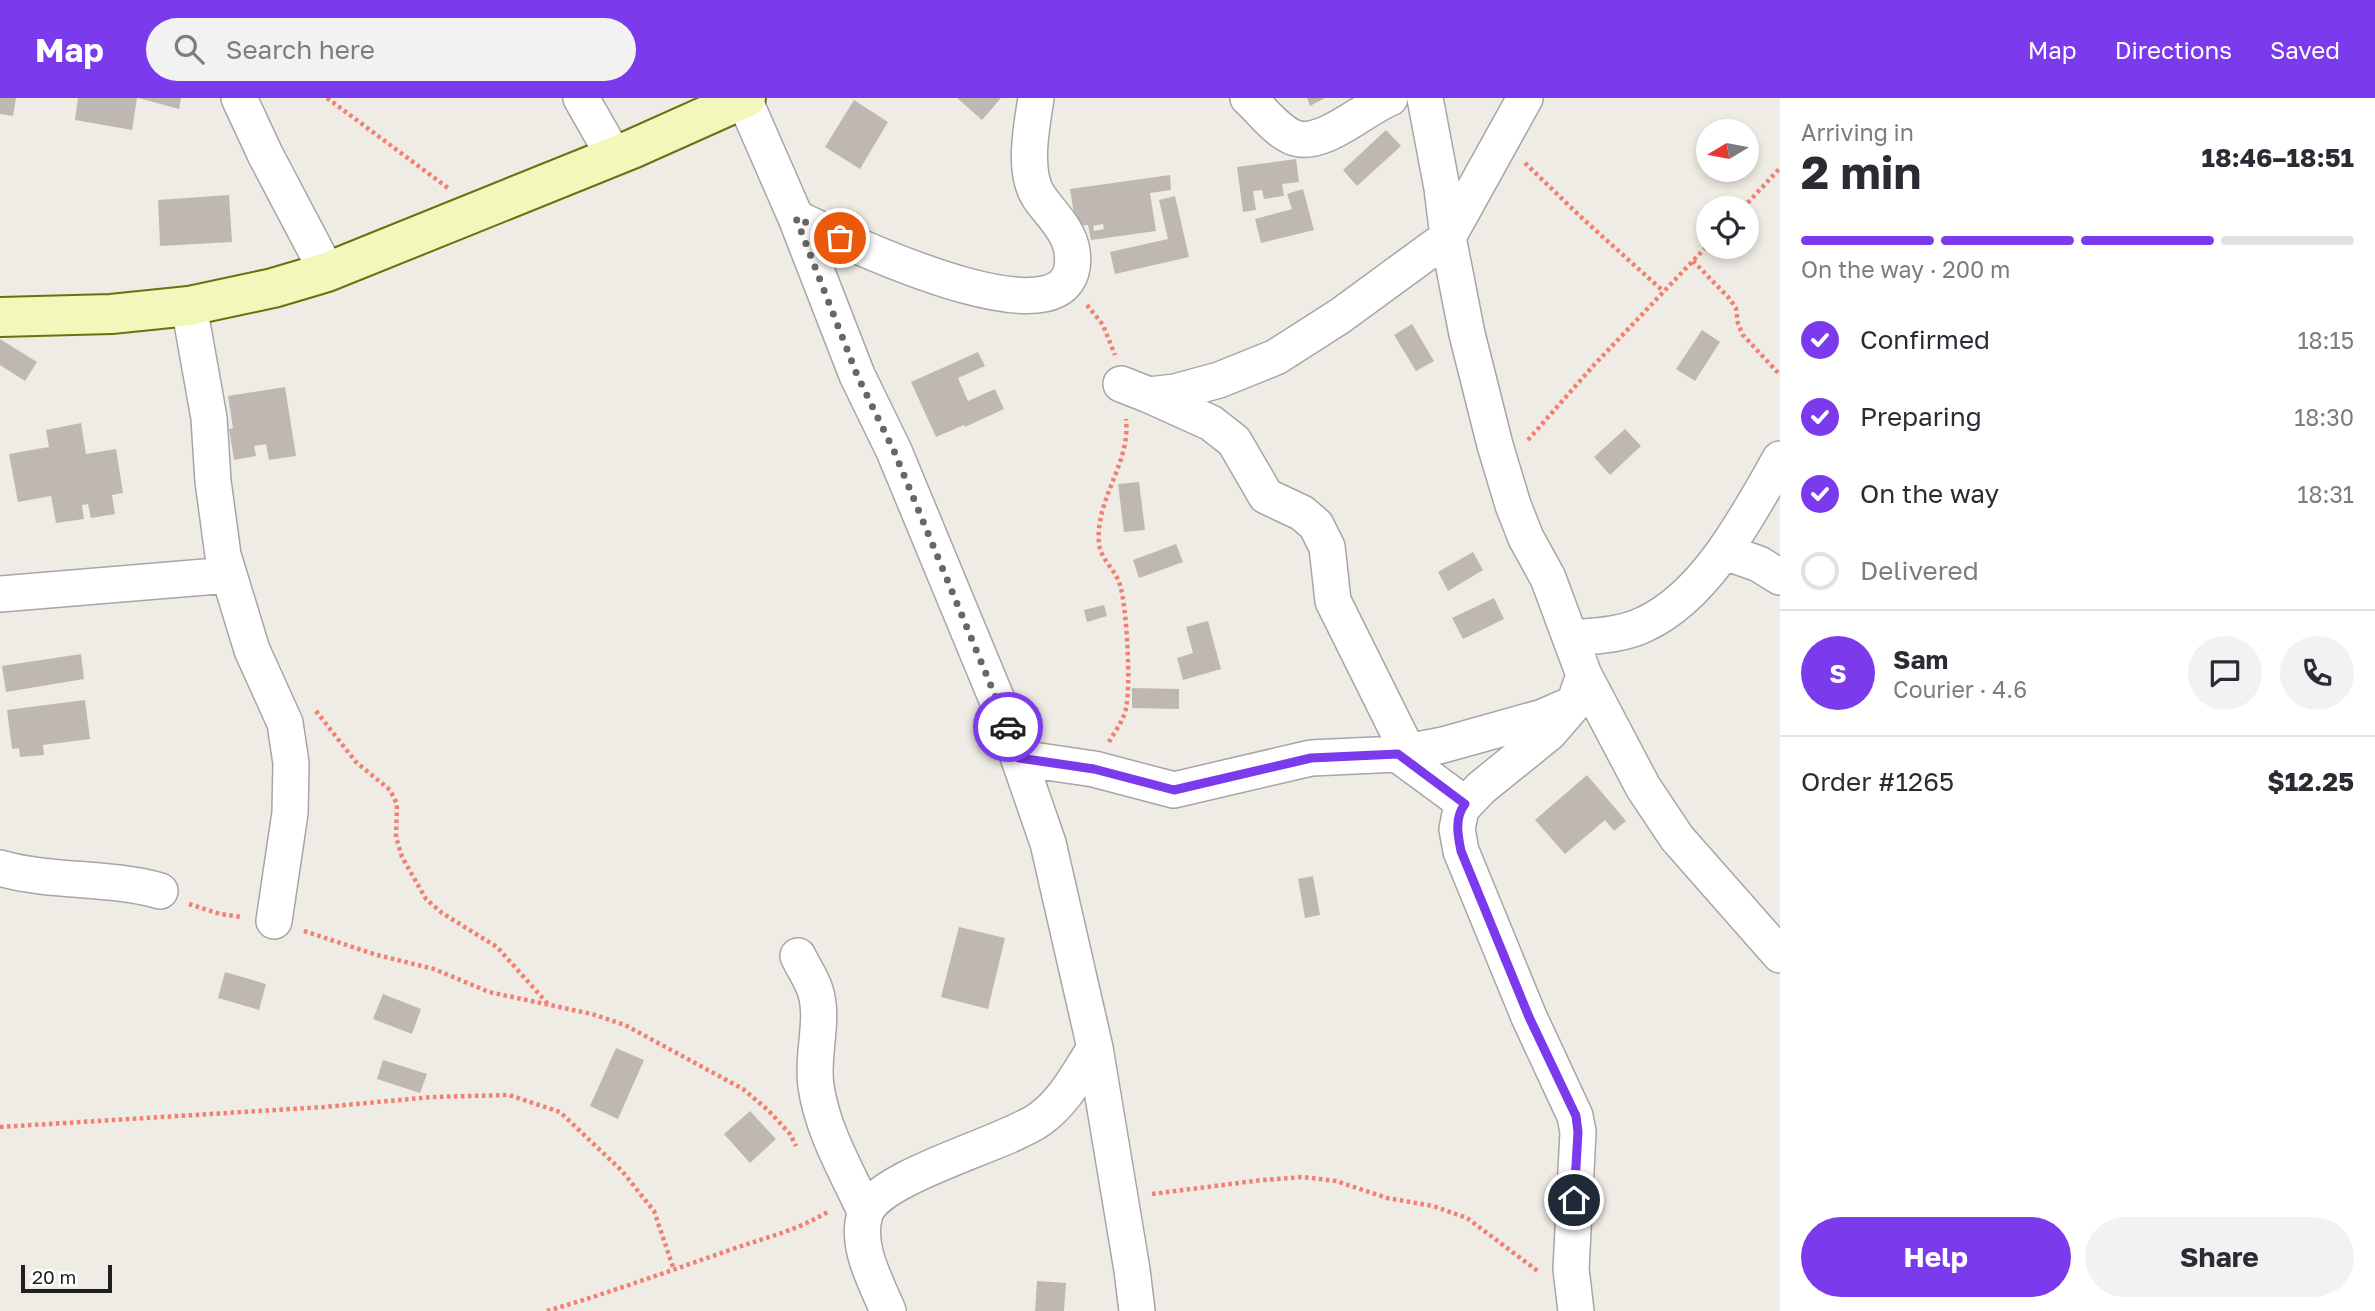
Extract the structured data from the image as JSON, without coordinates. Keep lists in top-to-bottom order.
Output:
{
  "scale_bar": "20 m",
  "north": "left",
  "page": {
    "header": "Map",
    "search": "Search here",
    "nav": ["Map", "Directions", "Saved"],
    "heading": ["2 min", "Arriving in", "18:46–18:51"],
    "panel": [
      "Sam",
      "Courier · 4.6",
      "Order #1265",
      "$12.25"
    ],
    "bar": "On the way · 200 m",
    "list": [
      ["Confirmed", "18:15"],
      ["Preparing", "18:30"],
      ["On the way", "18:31"],
      "Delivered"
    ],
    "round": "S",
    "buttons": ["Help", "Share"],
    "scale": "20 m"
  }
}
